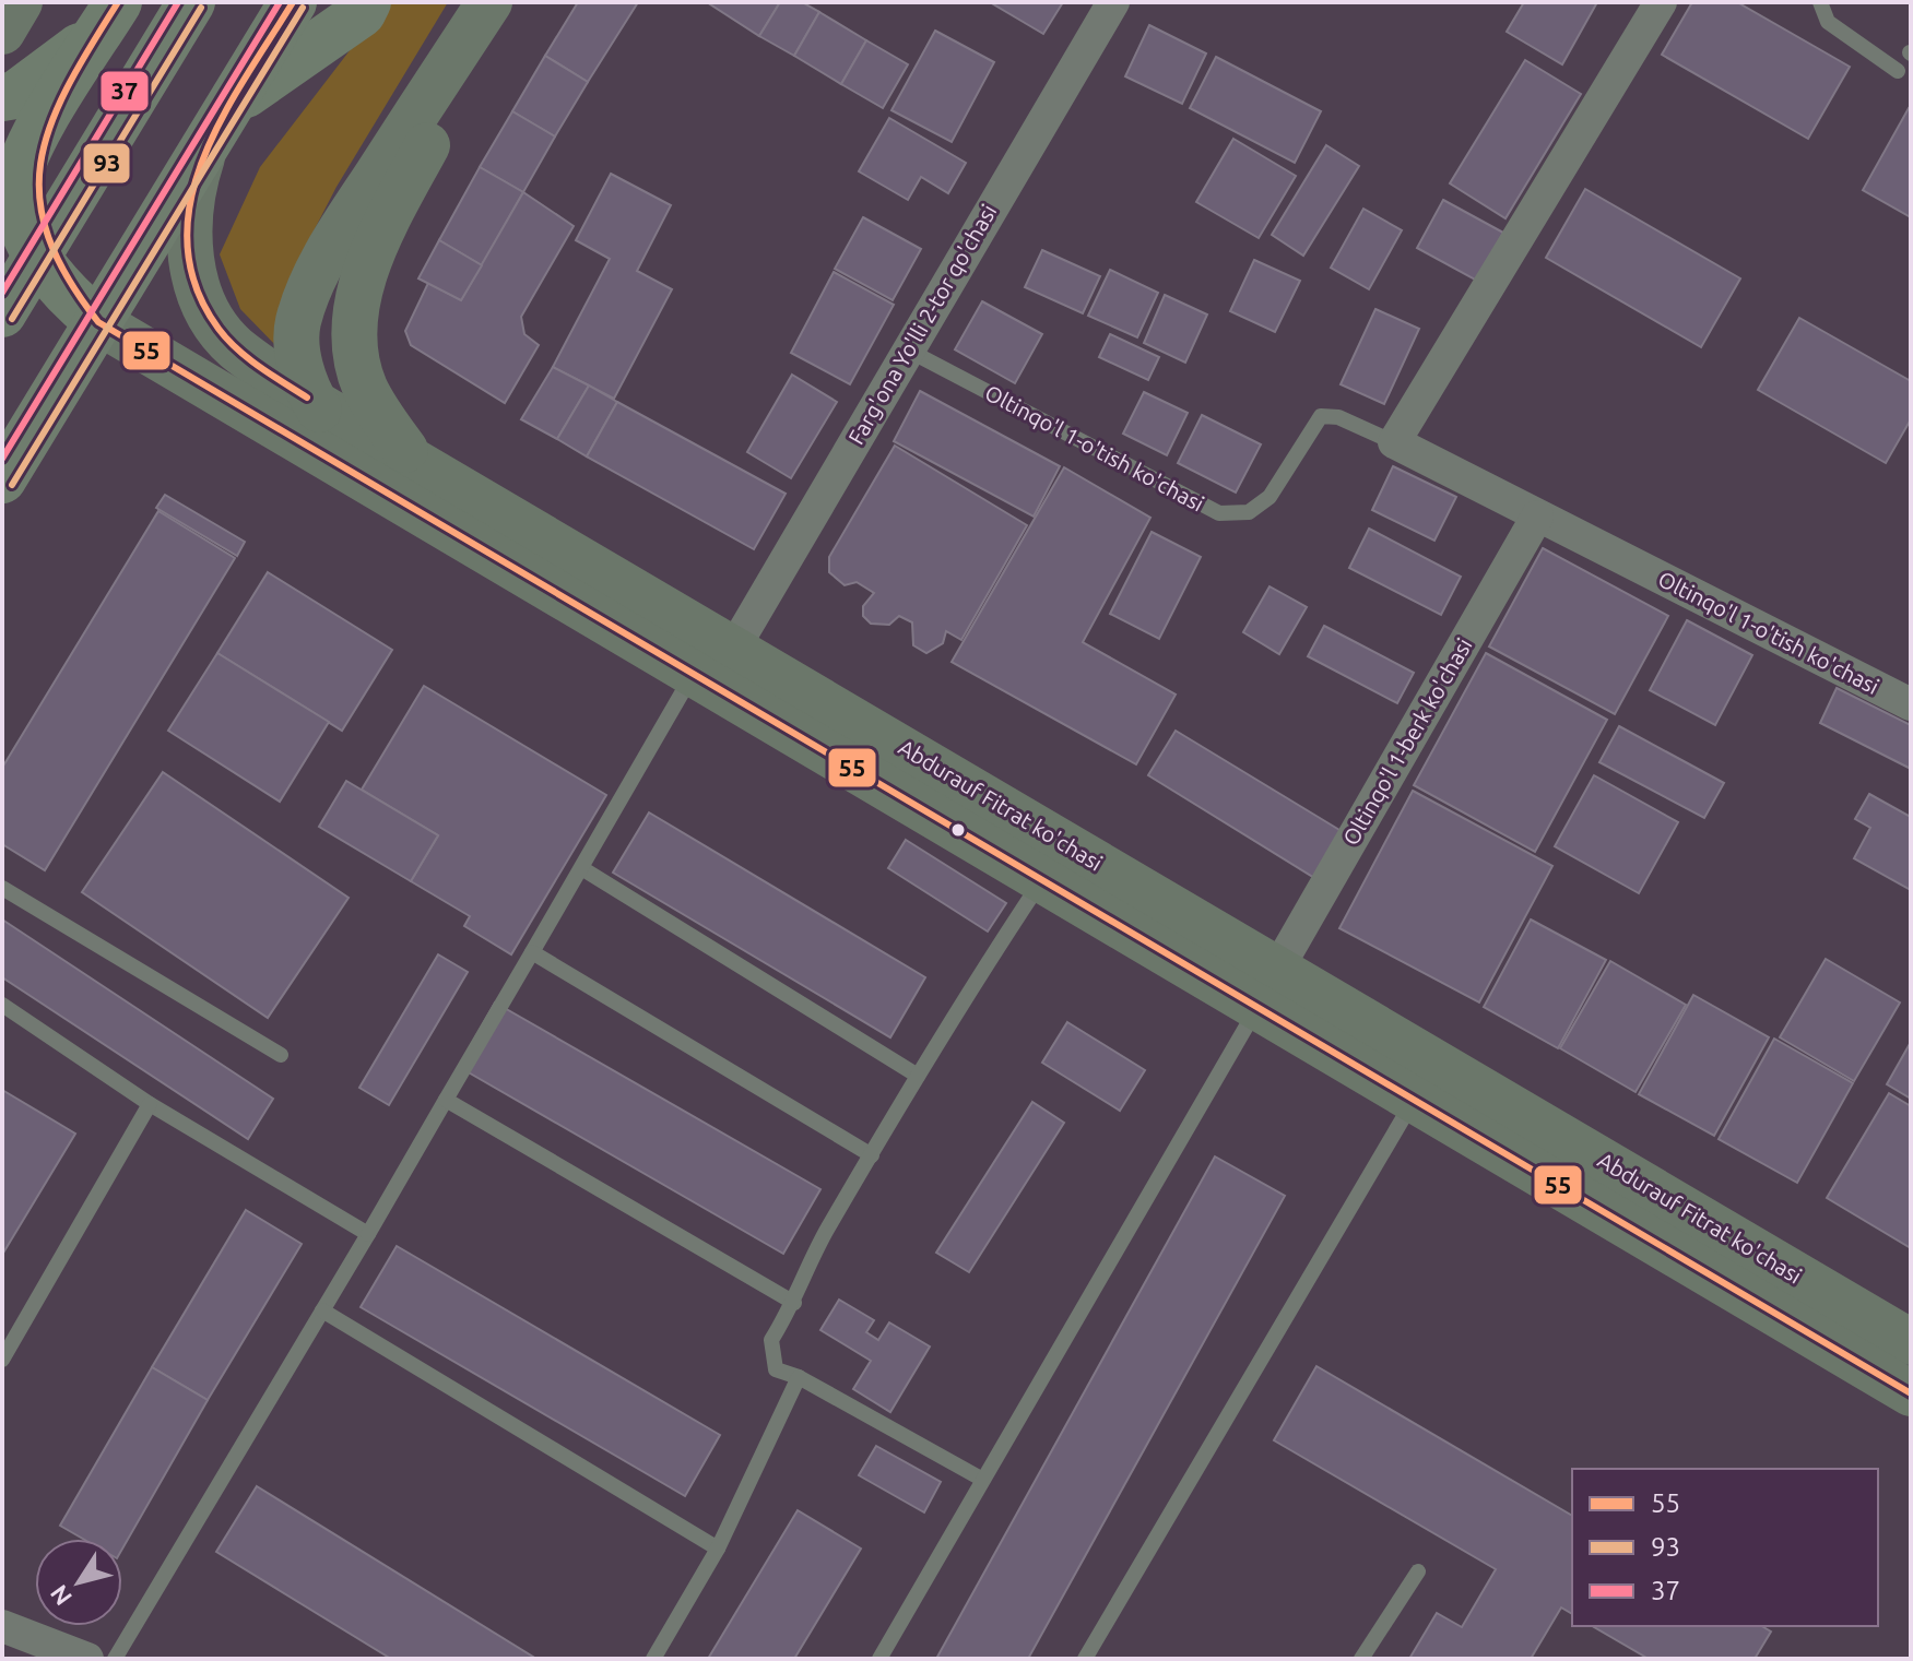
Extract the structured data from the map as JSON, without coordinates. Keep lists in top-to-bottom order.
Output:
{
  "streets": {
    "main road": ["Abdurauf Fitrat ko'chasi"],
    "street": ["Farg'ona Yo'lli 2-tor qo'chasi", "Oltinqo'l 1-o'tish ko'chasi", "Oltinqo'l 1-berk ko'chasi"]
  },
  "crossings": [
    ["Farg'ona Yo'lli 2-tor qo'chasi", "Oltinqo'l 1-o'tish ko'chasi"],
    ["Farg'ona Yo'lli 2-tor qo'chasi", "Abdurauf Fitrat ko'chasi"],
    ["Oltinqo'l 1-o'tish ko'chasi", "Oltinqo'l 1-berk ko'chasi"],
    ["Oltinqo'l 1-berk ko'chasi", "Abdurauf Fitrat ko'chasi"]
  ],
  "lines": ["transit line 55", "transit line 37", "transit line 93"],
  "legend": ["55", "93", "37"],
  "north": "bottom left"
}
